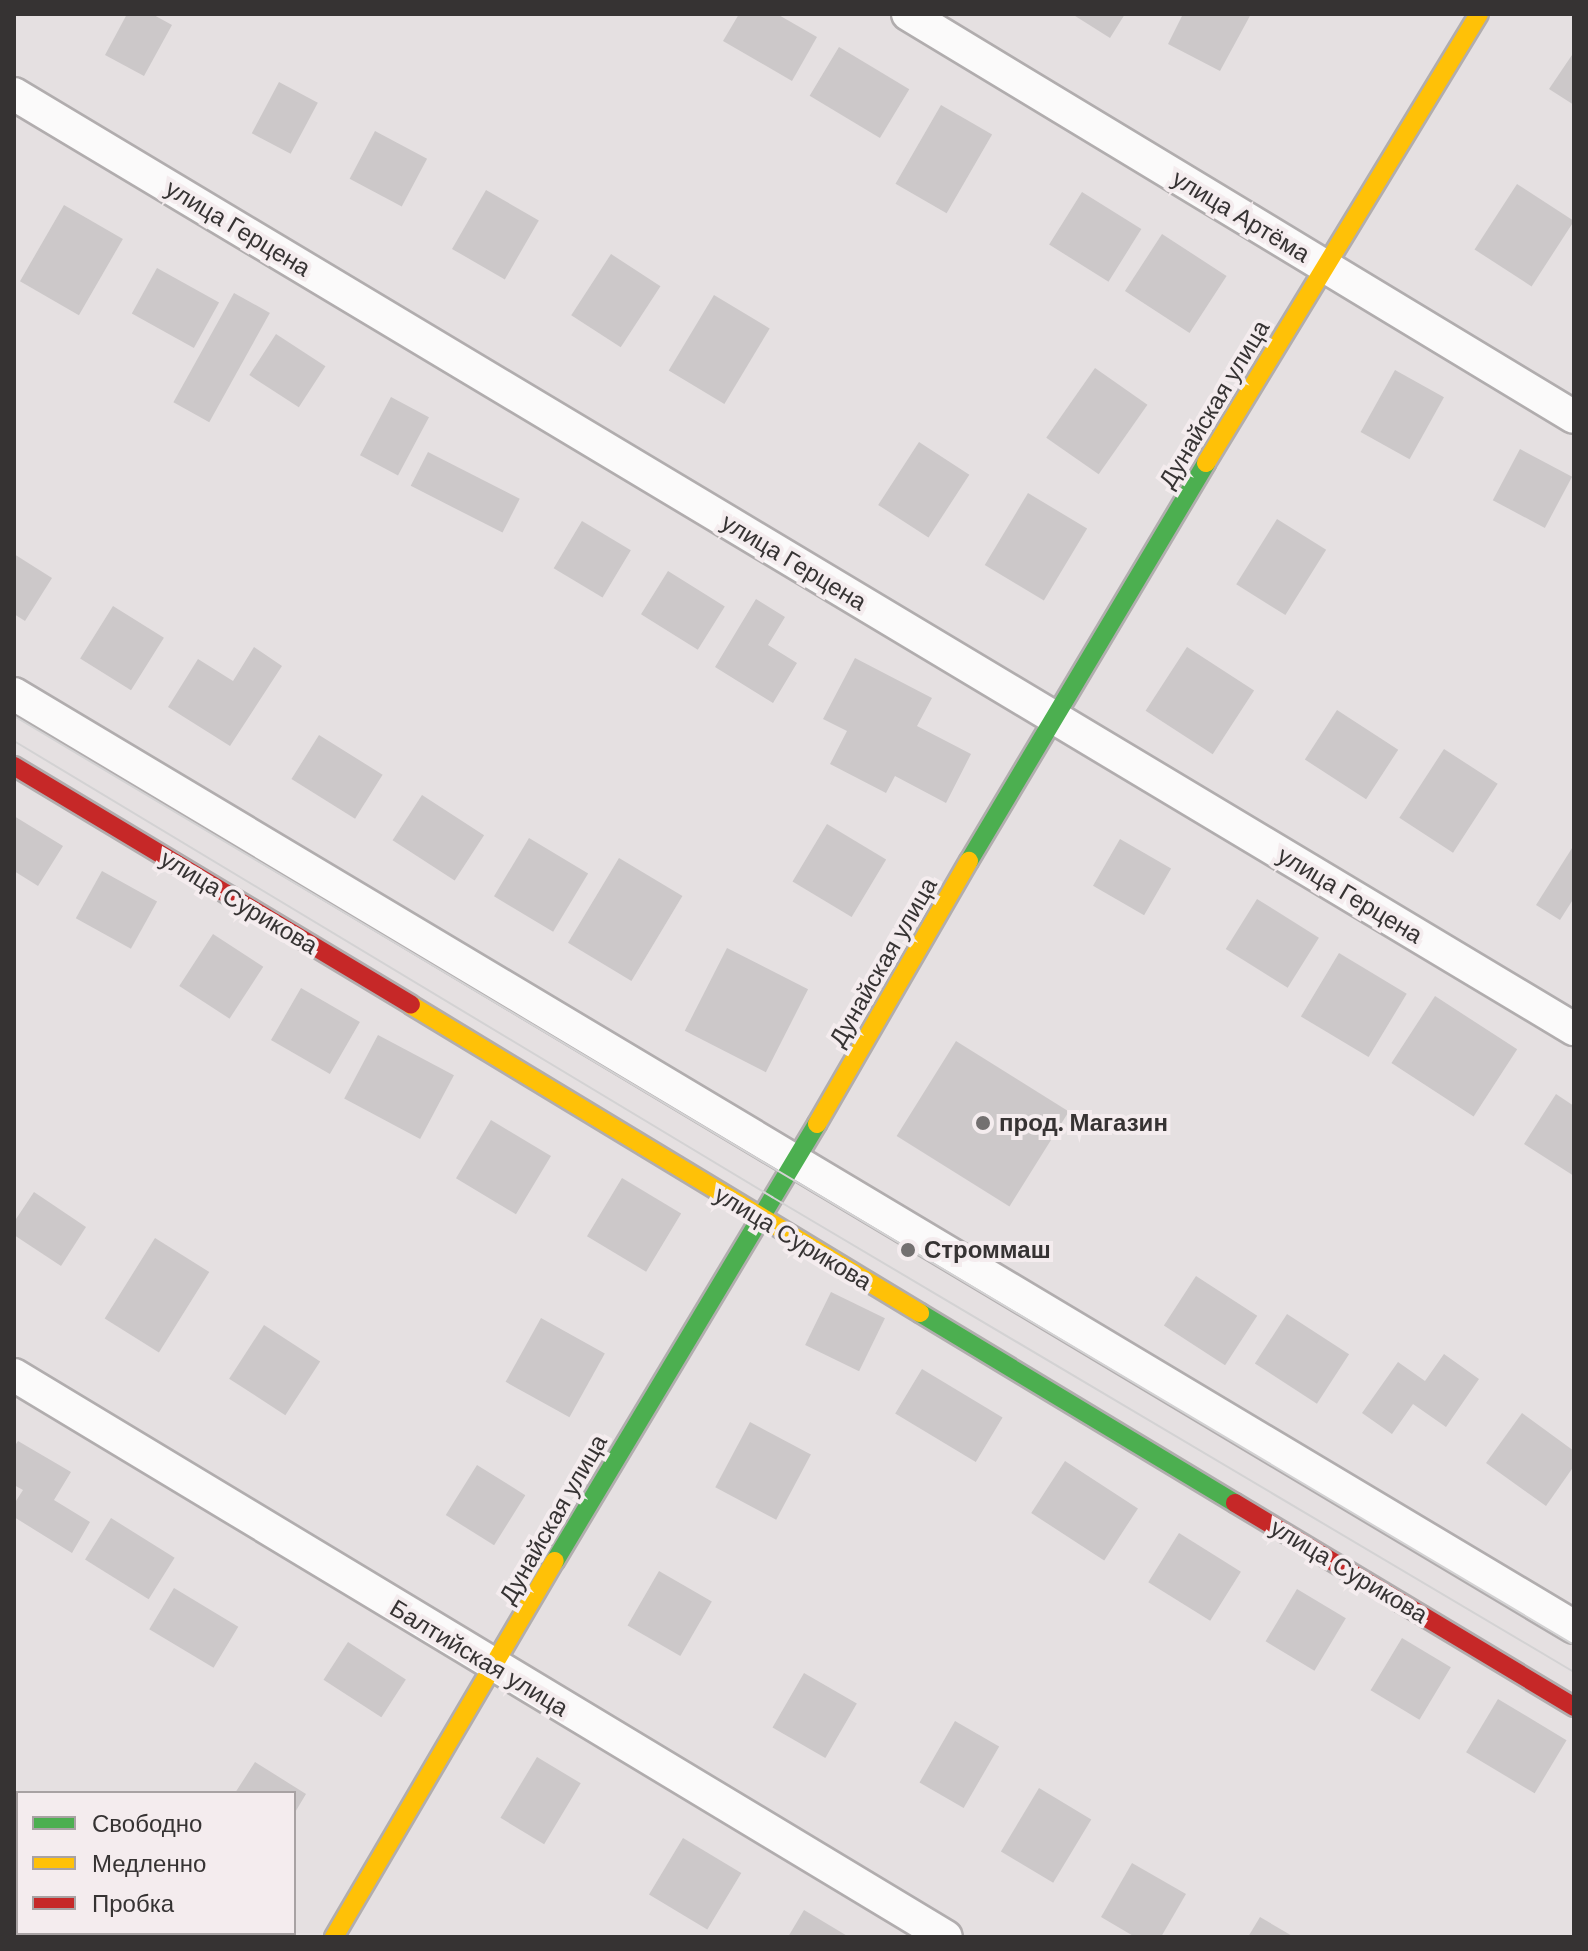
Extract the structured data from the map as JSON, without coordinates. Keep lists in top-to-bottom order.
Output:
{
  "streets": {
    "street": [
      "улица Артёма",
      "улица Герцена",
      "Дунайская улица",
      "улица Сурикова",
      "Балтийская улица"
    ]
  },
  "crossings": [
    ["улица Артёма", "Дунайская улица"],
    ["улица Герцена", "Дунайская улица"],
    ["Дунайская улица", "улица Сурикова"],
    ["Дунайская улица", "Балтийская улица"]
  ],
  "places": ["прод. Магазин", "Строммаш"],
  "legend": ["Свободно", "Медленно", "Пробка"]
}
